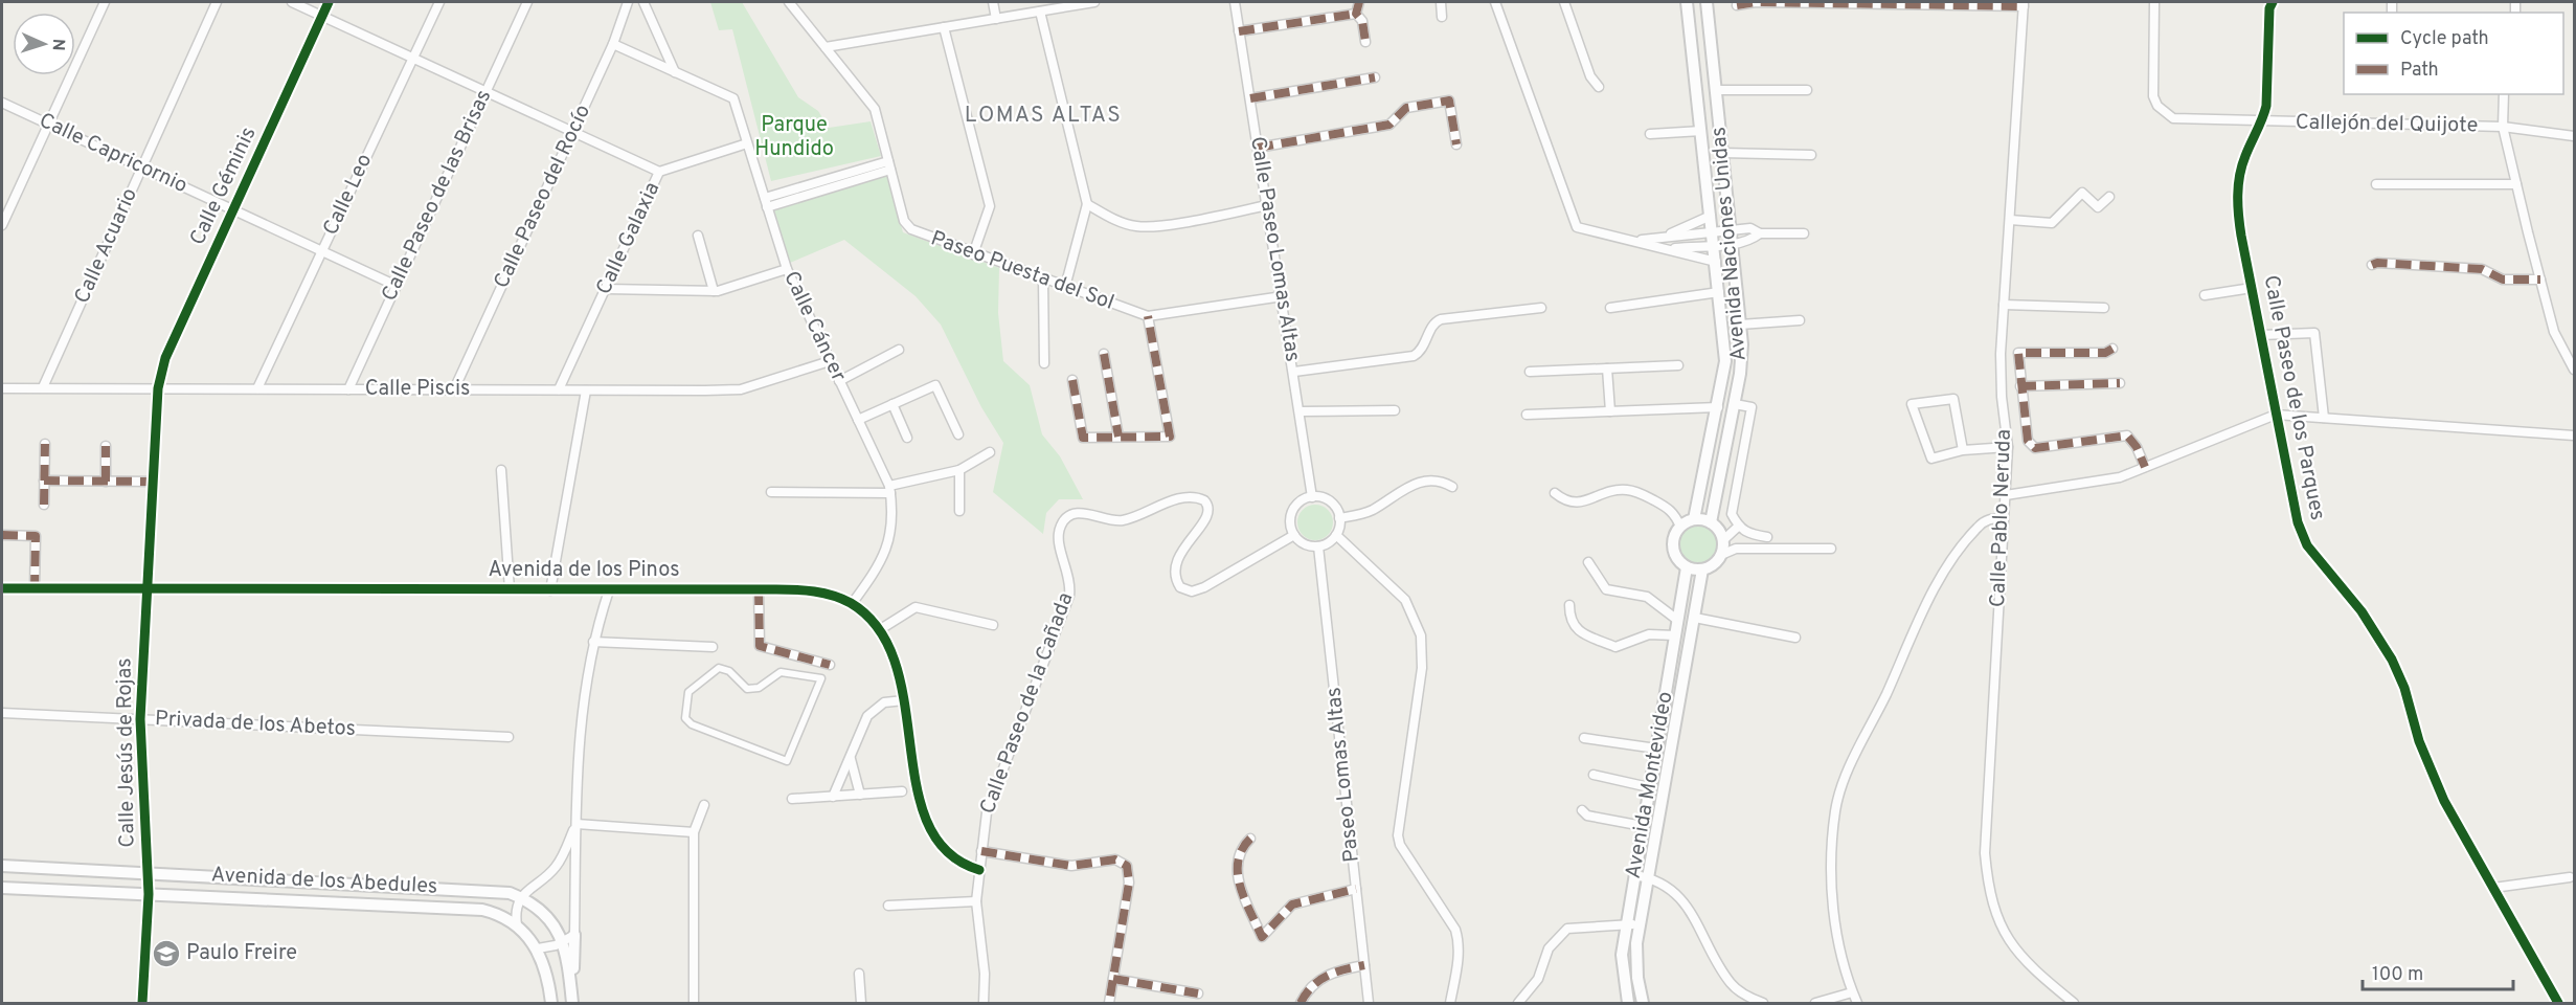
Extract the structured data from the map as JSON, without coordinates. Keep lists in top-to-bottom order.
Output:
{
  "streets": {
    "street": [
      "Callejón del Quijote",
      "Calle Capricornio",
      "Calle Géminis",
      "Calle Leo",
      "Calle Paseo de las Brisas",
      "Calle Paseo del Rocío",
      "Calle Galaxia",
      "Avenida Naciones Unidas",
      "Calle Acuario",
      "Calle Paseo Lomas Altas",
      "Paseo Puesta del Sol",
      "Calle Cáncer",
      "Calle Piscis",
      "Calle Paseo de los Parques",
      "Calle Pablo Neruda",
      "Avenida de los Pinos",
      "Calle Paseo de la Cañada",
      "Privada de los Abetos",
      "Calle Jesús de Rojas",
      "Paseo Lomas Altas",
      "Avenida Montevideo",
      "Avenida de los Abedules"
    ]
  },
  "crossings": [
    ["Callejón del Quijote", "Calle Paseo de los Parques"],
    ["Calle Capricornio", "Calle Géminis"],
    ["Calle Capricornio", "Calle Leo"],
    ["Calle Capricornio", "Calle Paseo de las Brisas"],
    ["Calle Capricornio", "Calle Acuario"],
    ["Calle Géminis", "Calle Piscis"],
    ["Calle Géminis", "Calle Jesús de Rojas"],
    ["Calle Leo", "Calle Piscis"],
    ["Calle Paseo de las Brisas", "Calle Piscis"],
    ["Calle Paseo del Rocío", "Calle Cáncer"],
    ["Calle Paseo del Rocío", "Calle Piscis"],
    ["Calle Galaxia", "Calle Cáncer"],
    ["Calle Galaxia", "Calle Piscis"],
    ["Avenida Naciones Unidas", "Avenida Montevideo"],
    ["Calle Acuario", "Calle Piscis"],
    ["Calle Paseo Lomas Altas", "Paseo Puesta del Sol"],
    ["Calle Paseo Lomas Altas", "Calle Paseo de la Cañada"],
    ["Calle Paseo Lomas Altas", "Paseo Lomas Altas"],
    ["Calle Cáncer", "Calle Piscis"],
    ["Calle Cáncer", "Avenida de los Pinos"],
    ["Calle Piscis", "Calle Jesús de Rojas"],
    ["Avenida de los Pinos", "Calle Paseo de la Cañada"],
    ["Avenida de los Pinos", "Calle Jesús de Rojas"],
    ["Calle Paseo de la Cañada", "Paseo Lomas Altas"],
    ["Privada de los Abetos", "Calle Jesús de Rojas"],
    ["Calle Jesús de Rojas", "Avenida de los Abedules"]
  ],
  "districts": ["LOMAS ALTAS"],
  "parks": ["Parque Hundido"],
  "places": {
    "school or university": ["Paulo Freire"]
  },
  "legend": ["Cycle path", "Path"],
  "scale_bar": "100 m",
  "north": "right"
}
